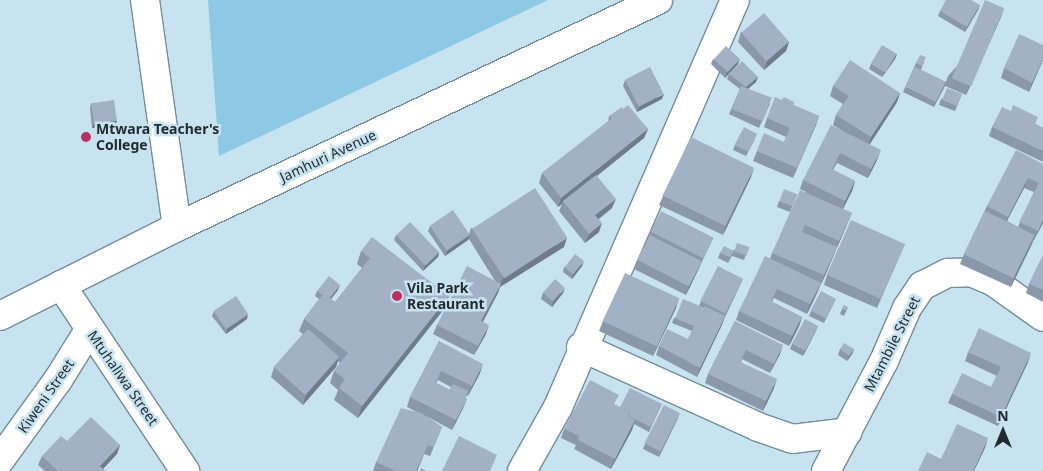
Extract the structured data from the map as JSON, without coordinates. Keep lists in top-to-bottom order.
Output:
{
  "streets": {
    "street": [
      "Jamhuri Avenue",
      "Mtambile Street",
      "Mtuhaliwa Street",
      "Kiweni Street"
    ]
  },
  "crossings": [
    ["Jamhuri Avenue", "Mtuhaliwa Street"],
    ["Mtuhaliwa Street", "Kiweni Street"]
  ],
  "places": ["Mtwara Teacher's College", "Vila Park Restaurant"],
  "north": "top"
}
